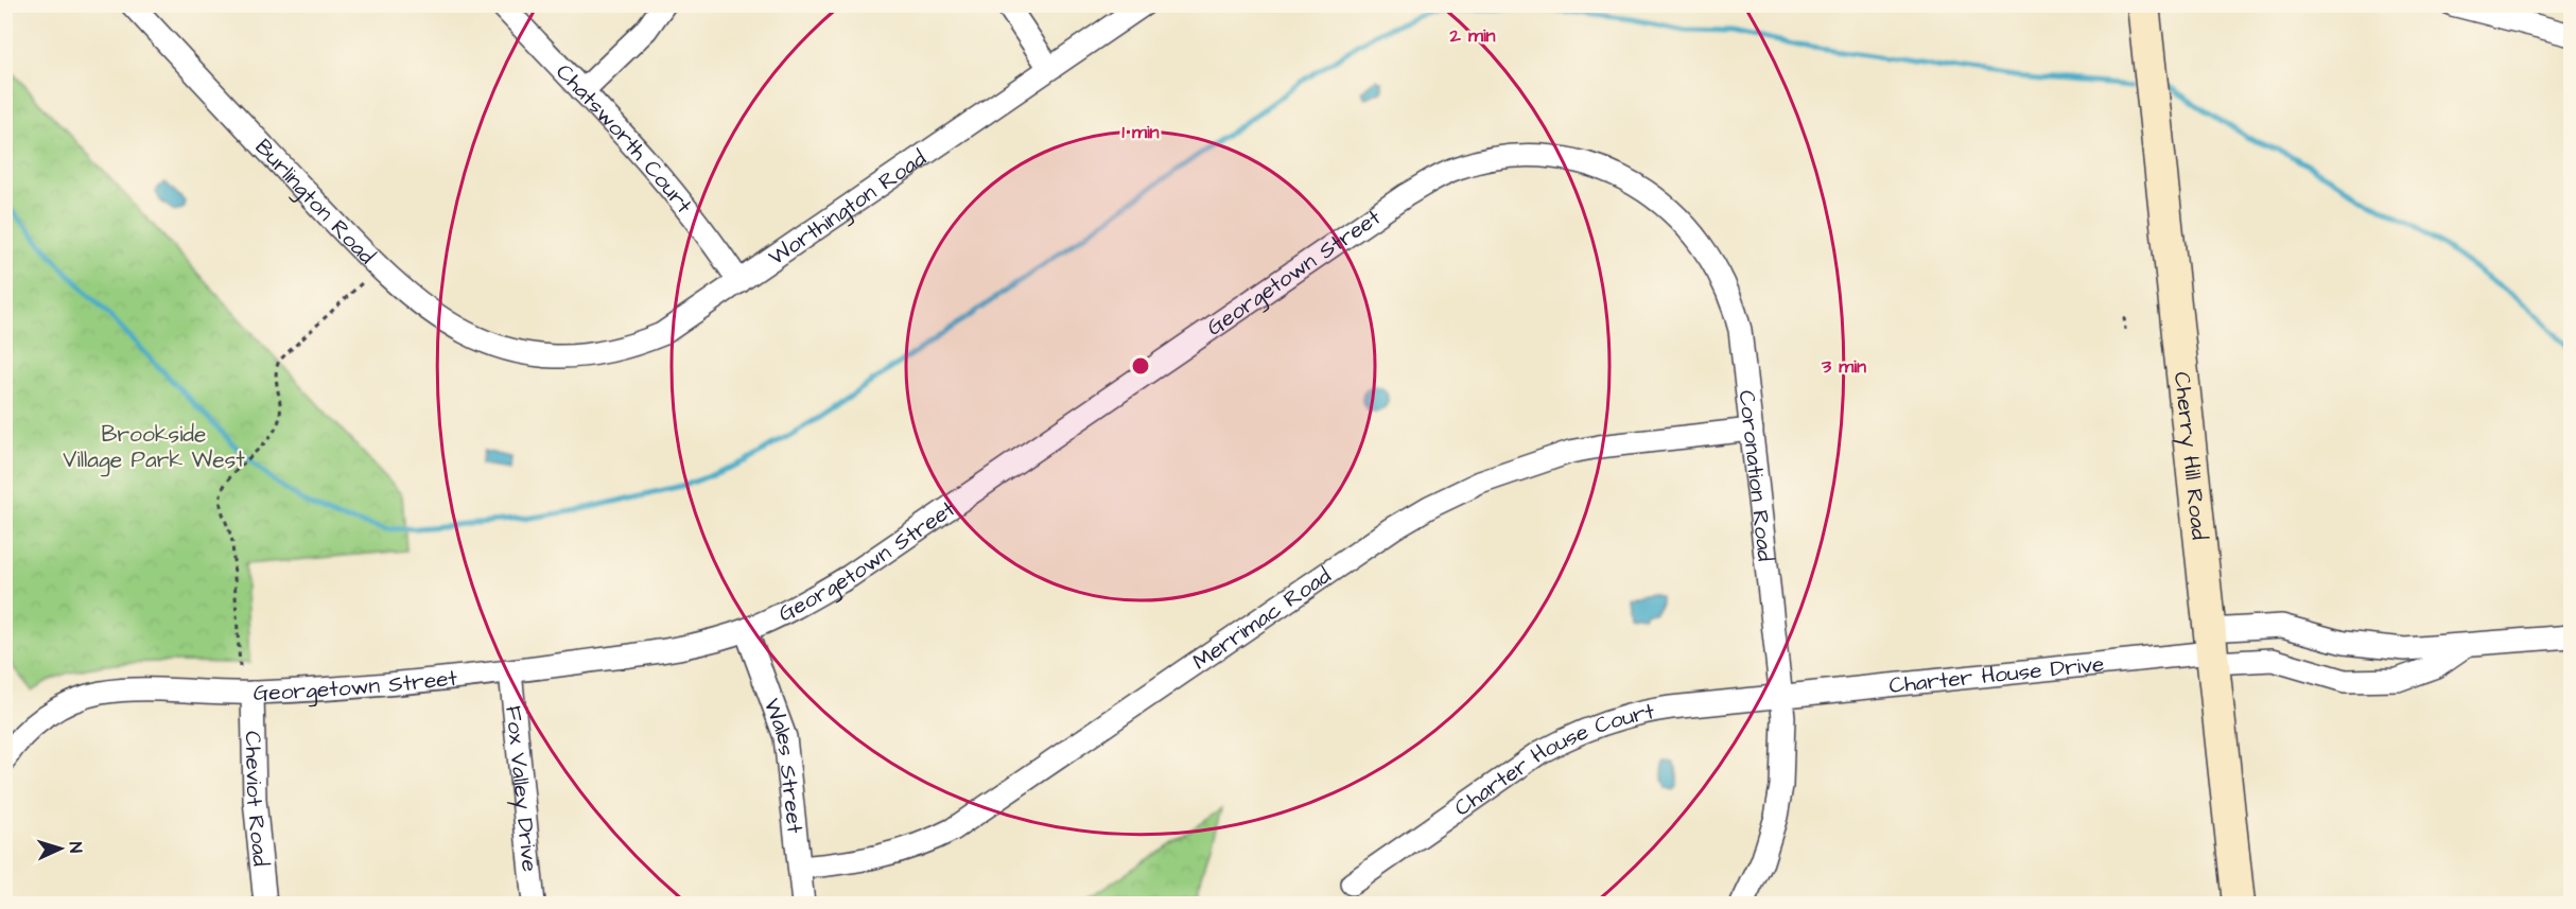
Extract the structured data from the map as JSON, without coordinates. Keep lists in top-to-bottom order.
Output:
{
  "streets": {
    "main road": ["Cherry Hill Road"],
    "street": [
      "Chatsworth Court",
      "Burlington Road",
      "Worthington Road",
      "Georgetown Street",
      "Coronation Road",
      "Merrimac Road",
      "Charter House Drive",
      "Charter House Court",
      "Wales Street",
      "Fox Valley Drive",
      "Cheviot Road"
    ]
  },
  "crossings": [
    ["Chatsworth Court", "Worthington Road"],
    ["Burlington Road", "Worthington Road"],
    ["Georgetown Street", "Coronation Road"],
    ["Georgetown Street", "Wales Street"],
    ["Georgetown Street", "Fox Valley Drive"],
    ["Georgetown Street", "Cheviot Road"],
    ["Cherry Hill Road", "Charter House Drive"],
    ["Coronation Road", "Merrimac Road"],
    ["Coronation Road", "Charter House Drive"],
    ["Coronation Road", "Charter House Court"],
    ["Merrimac Road", "Wales Street"],
    ["Charter House Drive", "Charter House Court"]
  ],
  "parks": ["Brookside Village Park West"],
  "north": "right",
  "rings": ["2 min", "1 min", "3 min"]
}
